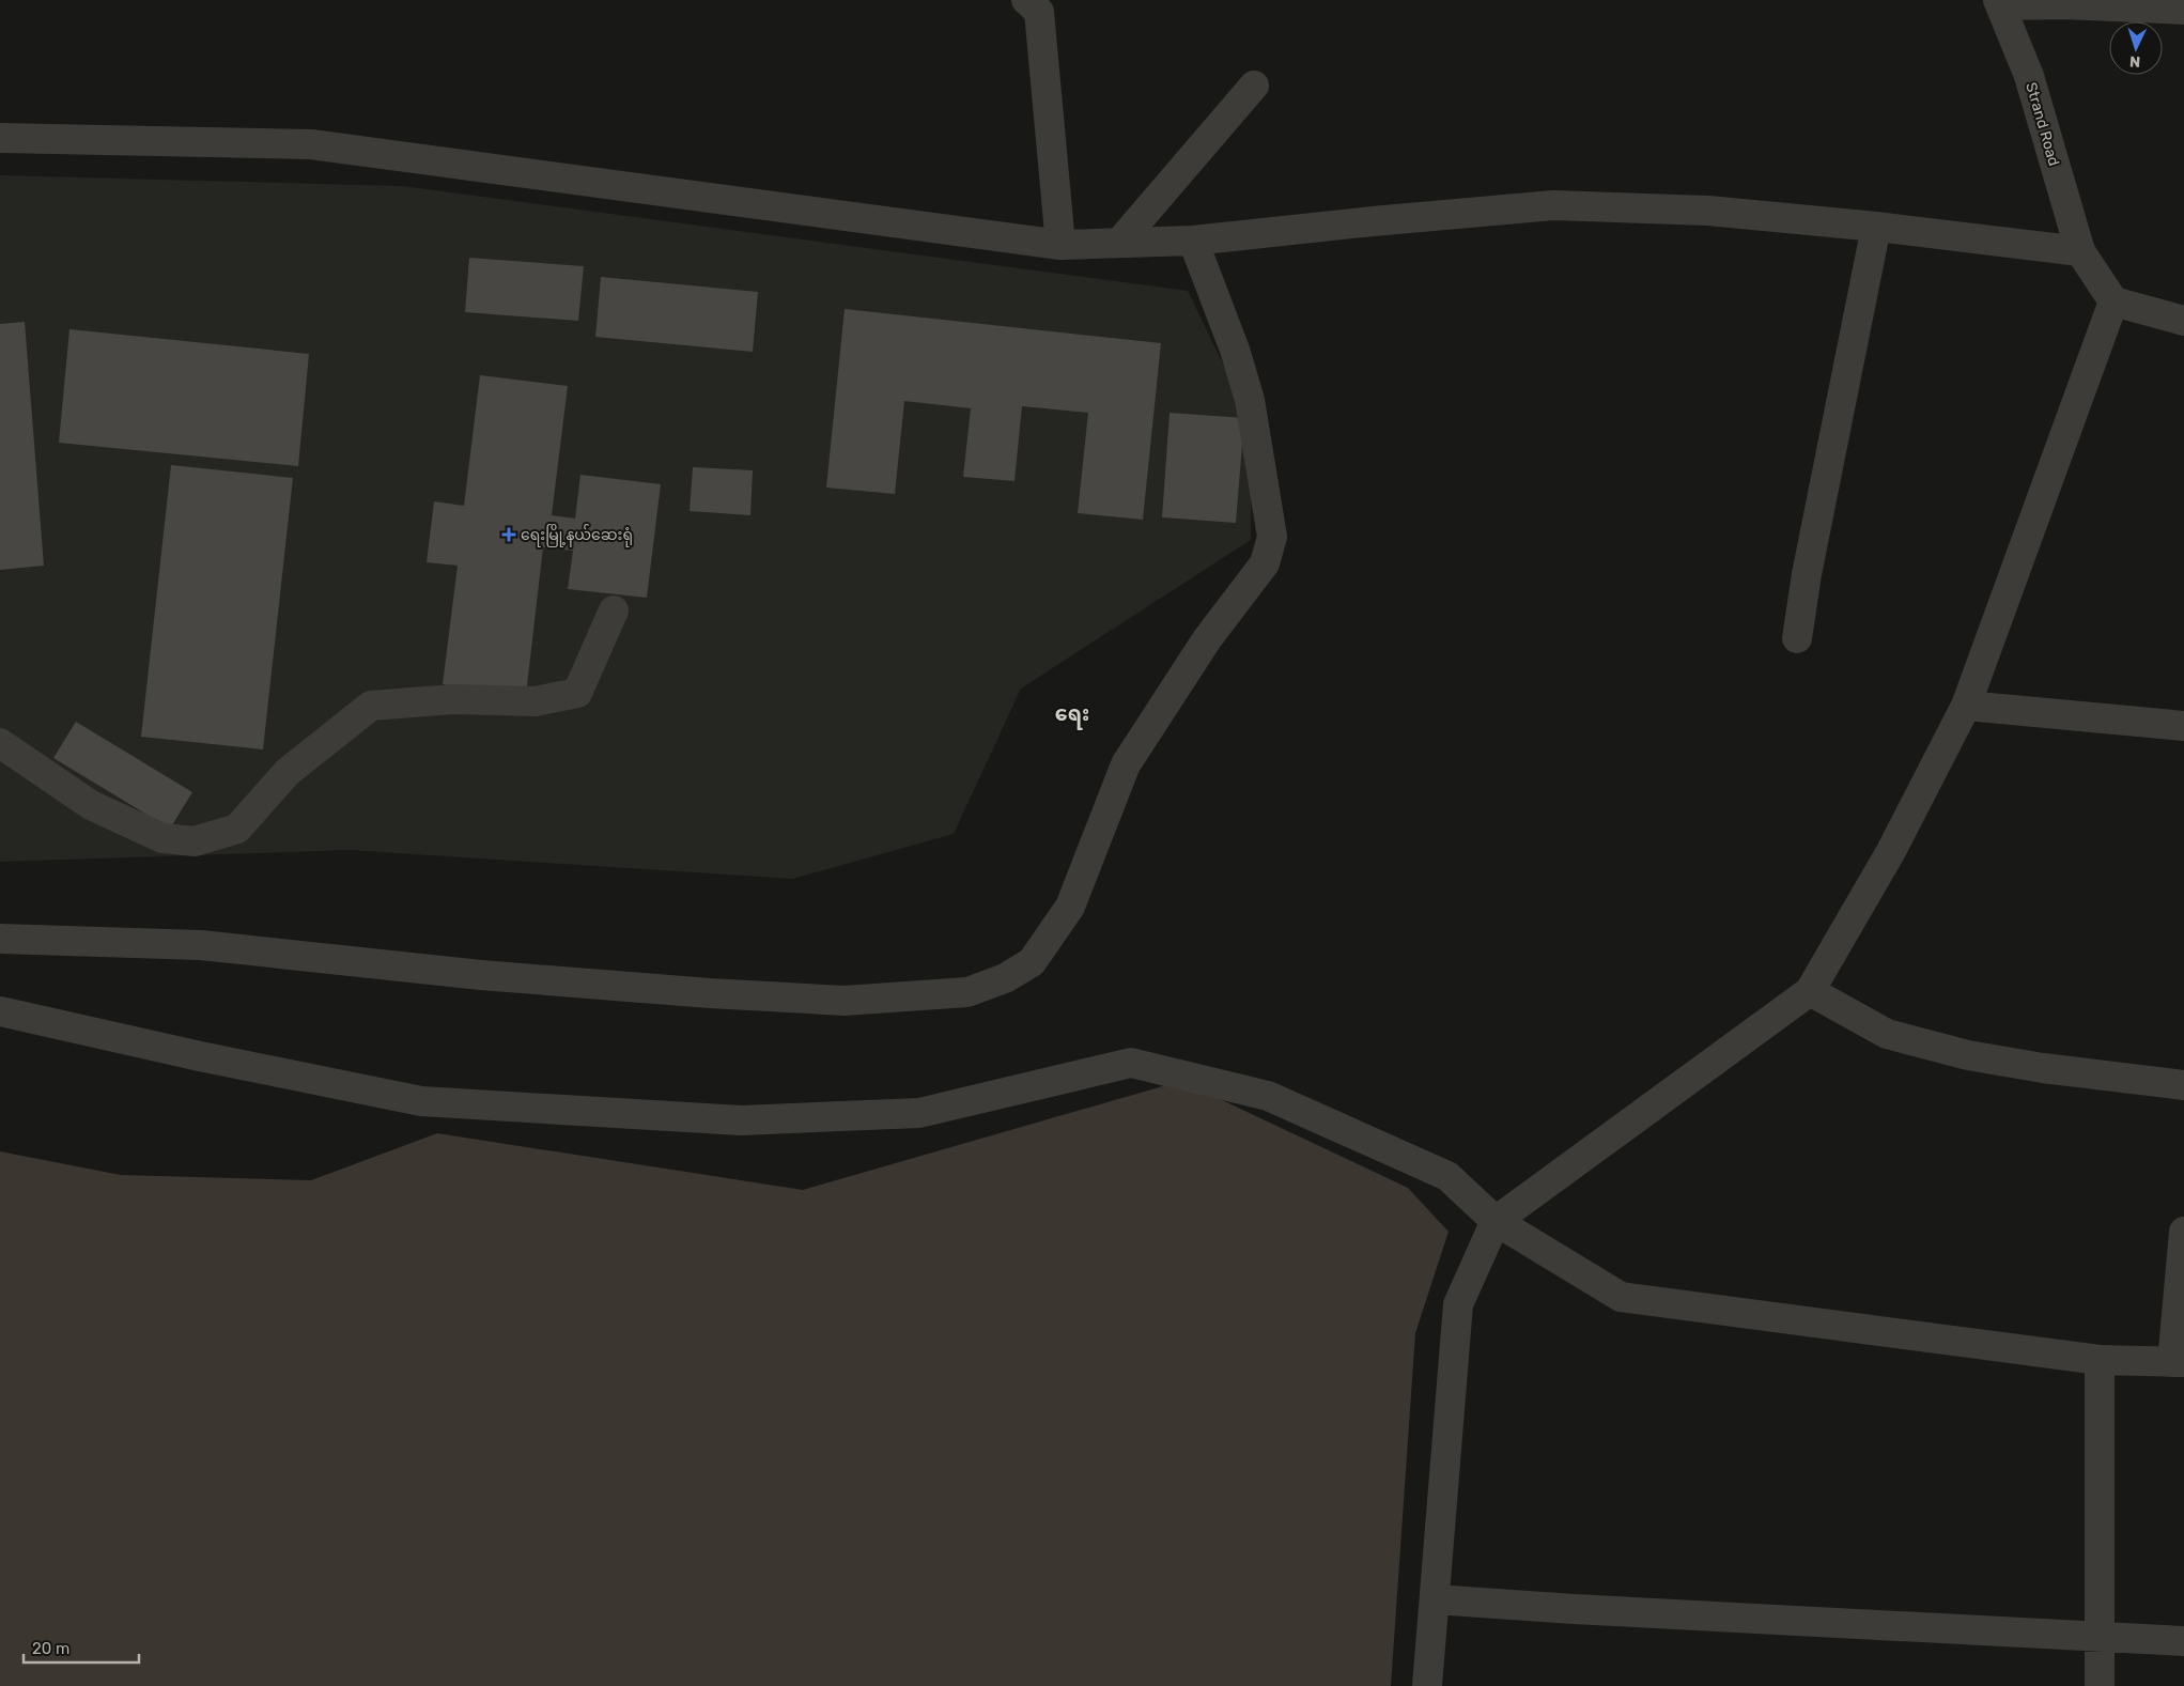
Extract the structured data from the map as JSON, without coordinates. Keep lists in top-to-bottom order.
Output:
{
  "streets": {
    "street": ["Strand Road"]
  },
  "districts": ["ရေး"],
  "places": {
    "health": ["ရေးမြို့နယ်ဆေးရုံ"]
  },
  "scale_bar": "20 m",
  "north": "bottom"
}
